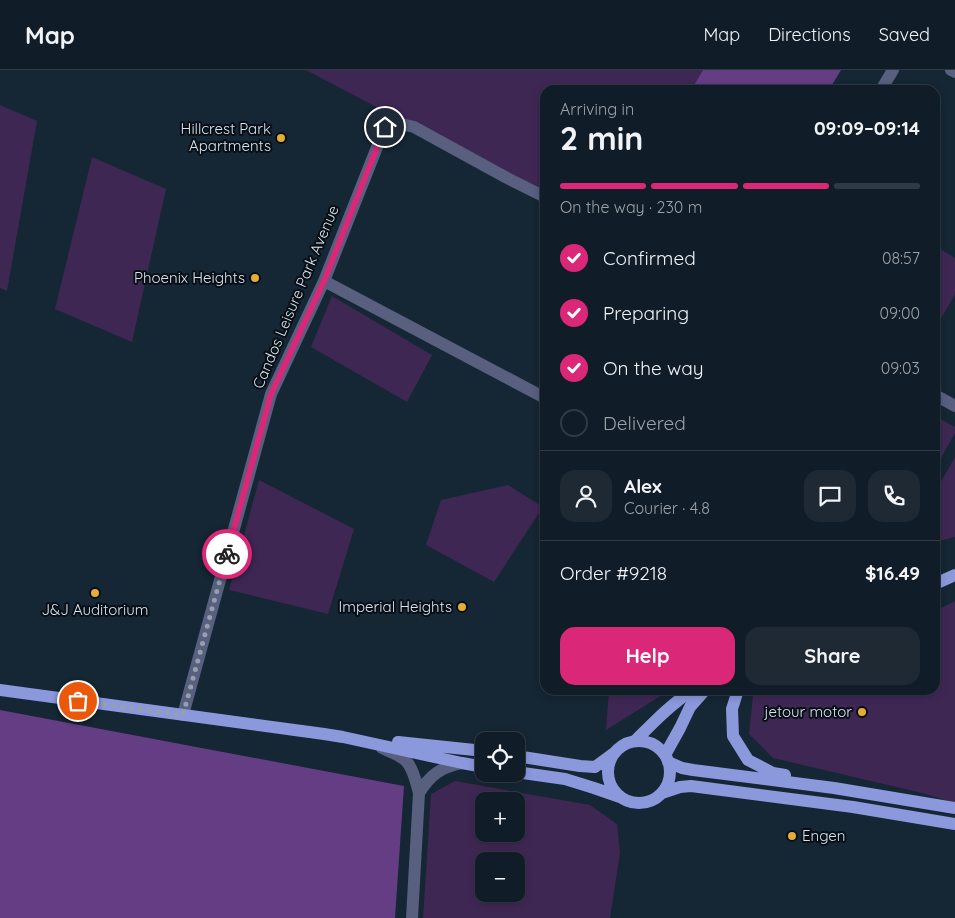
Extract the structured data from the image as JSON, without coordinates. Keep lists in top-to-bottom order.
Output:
{
  "streets": {
    "street": ["Candos Leisure Park Avenue"]
  },
  "places": [
    "Hillcrest Park Apartments",
    "Phoenix Heights",
    "J&J Auditorium",
    "Imperial Heights",
    "jetour motor",
    "Engen"
  ],
  "page": {
    "header": "Map",
    "nav": ["Map", "Directions", "Saved"],
    "heading": ["2 min", "Arriving in", "09:09–09:14"],
    "panel": [
      "Alex",
      "Courier · 4.8",
      "Order #9218",
      "$16.49"
    ],
    "bar": "On the way · 230 m",
    "list": [
      ["Confirmed", "08:57"],
      ["Preparing", "09:00"],
      ["On the way", "09:03"],
      "Delivered"
    ],
    "buttons": ["Help", "Share"],
    "map_buttons": ["+", "−"]
  }
}
